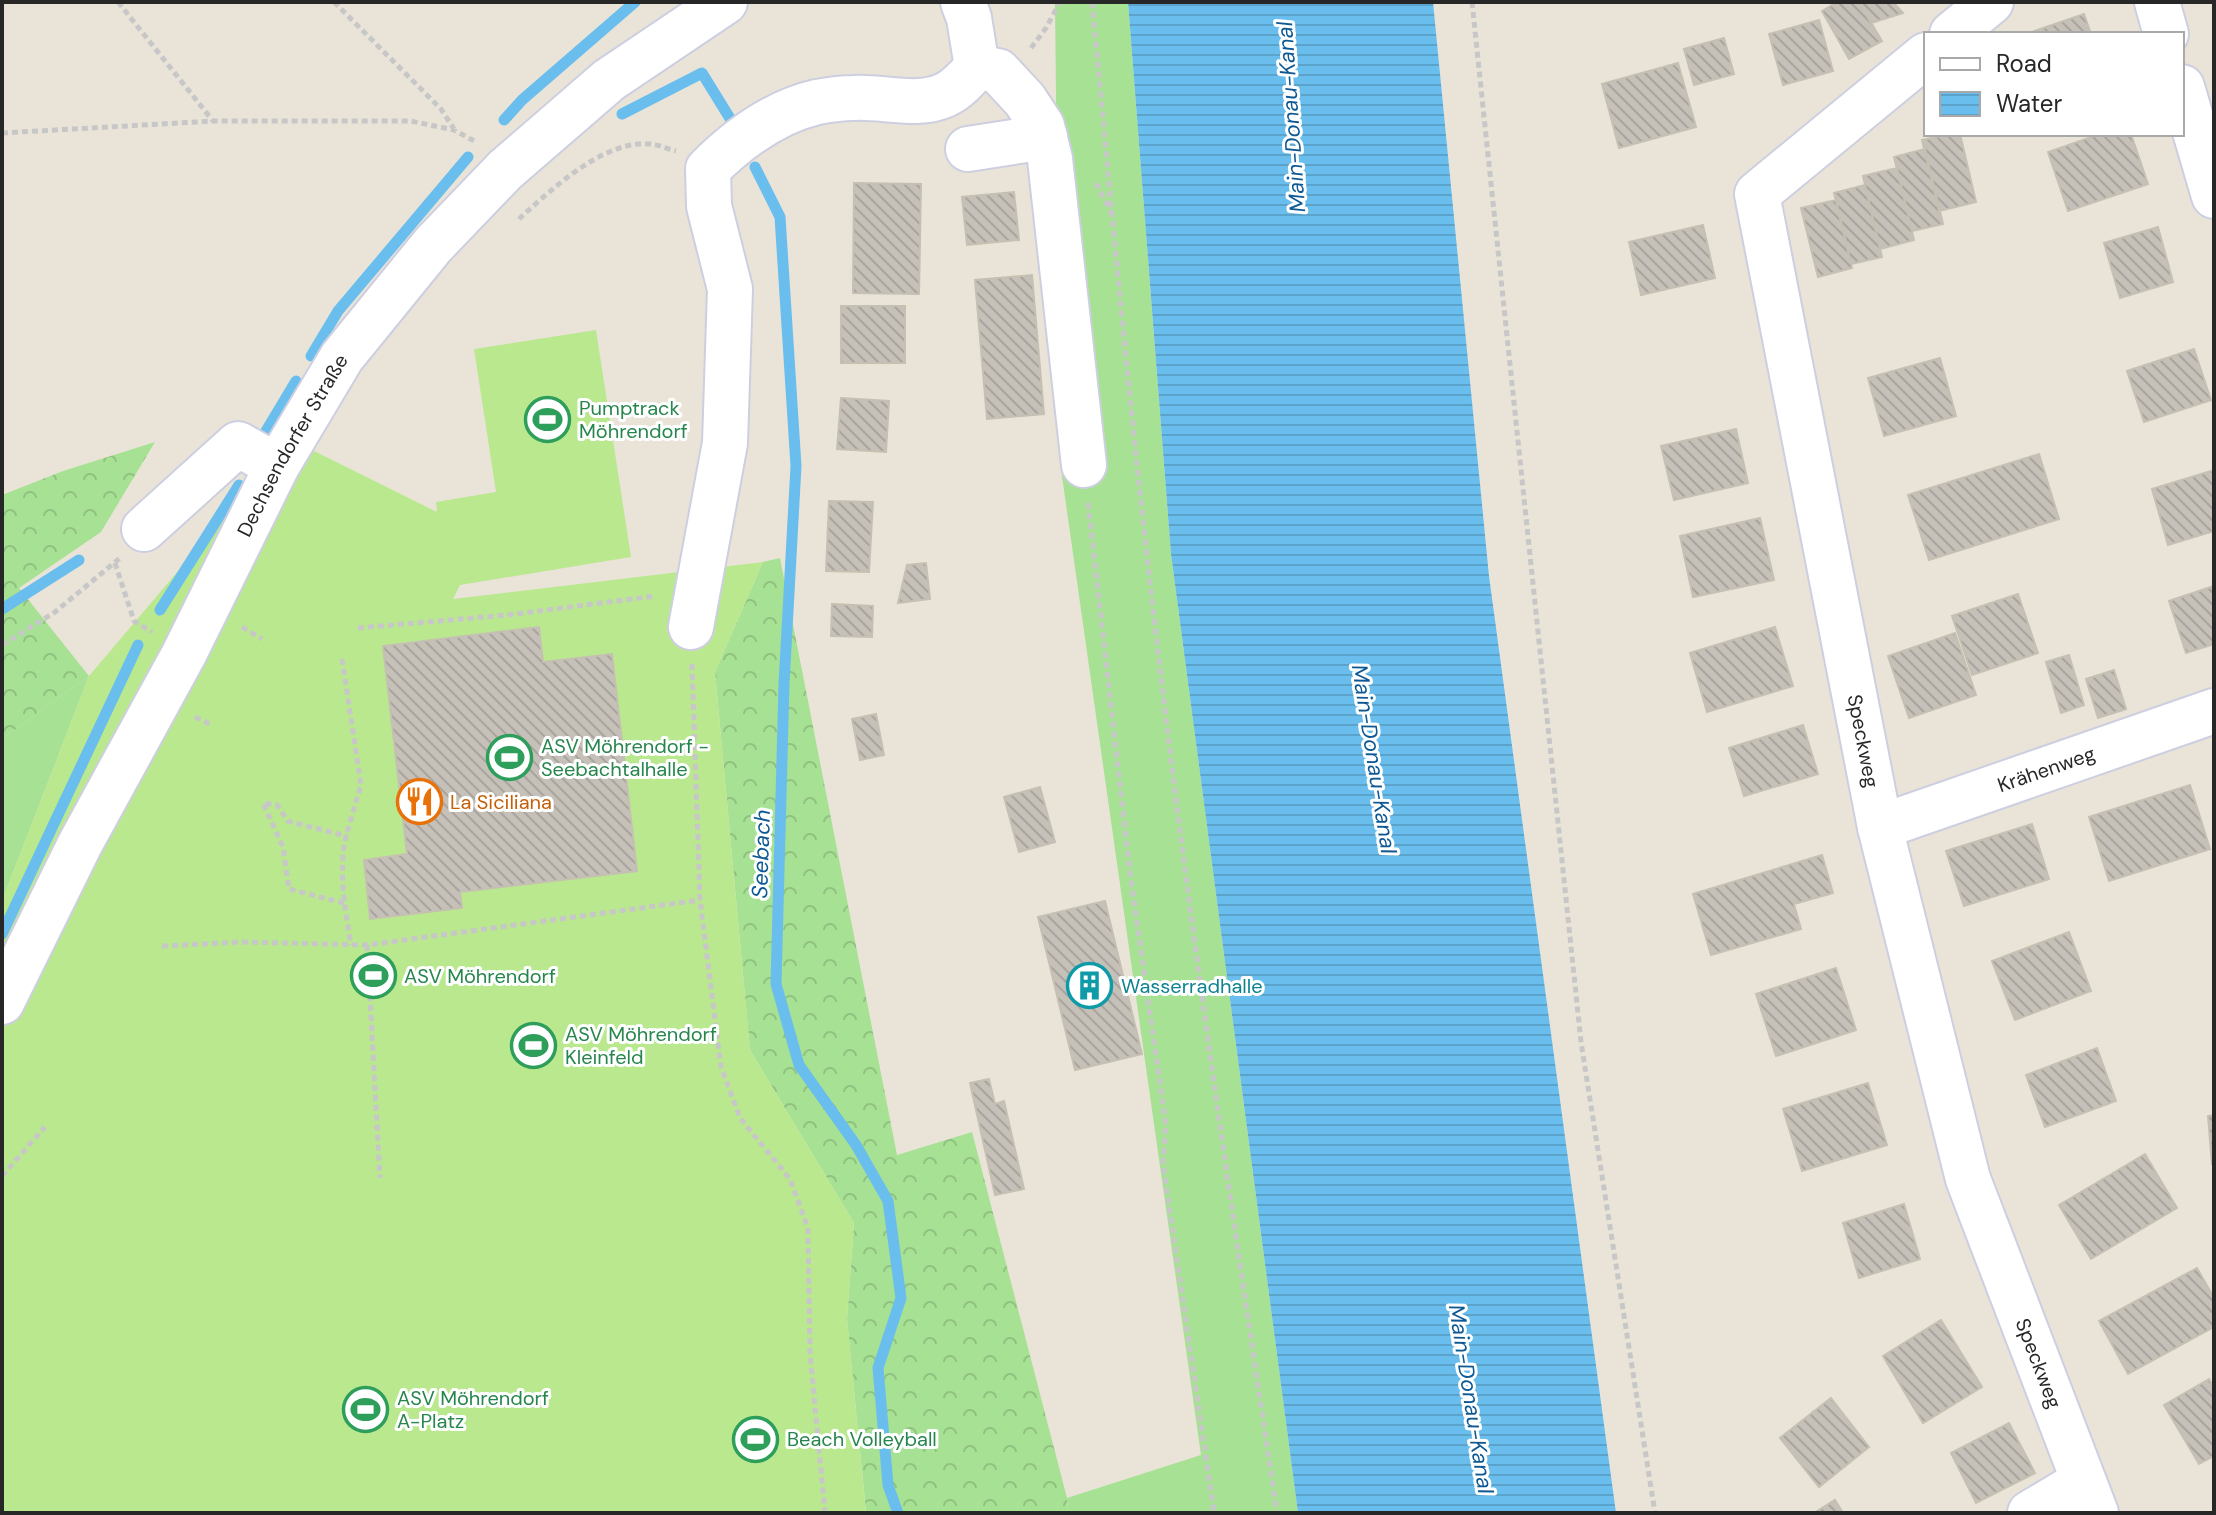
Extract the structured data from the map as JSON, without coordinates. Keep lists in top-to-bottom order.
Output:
{
  "streets": {
    "street": ["Dechsendorfer Straße", "Speckweg", "Krähenweg"]
  },
  "crossings": [
    ["Speckweg", "Krähenweg"]
  ],
  "water": ["Main-Donau-Kanal", "Seebach"],
  "places": {
    "sports": [
      "Pumptrack Möhrendorf",
      "ASV Möhrendorf - Seebachtalhalle",
      "ASV Möhrendorf",
      "ASV Möhrendorf Kleinfeld",
      "ASV Möhrendorf A-Platz",
      "Beach Volleyball"
    ],
    "restaurant": ["La Siciliana"],
    "building": ["Wasserradhalle"]
  },
  "legend": ["Road", "Water"]
}
